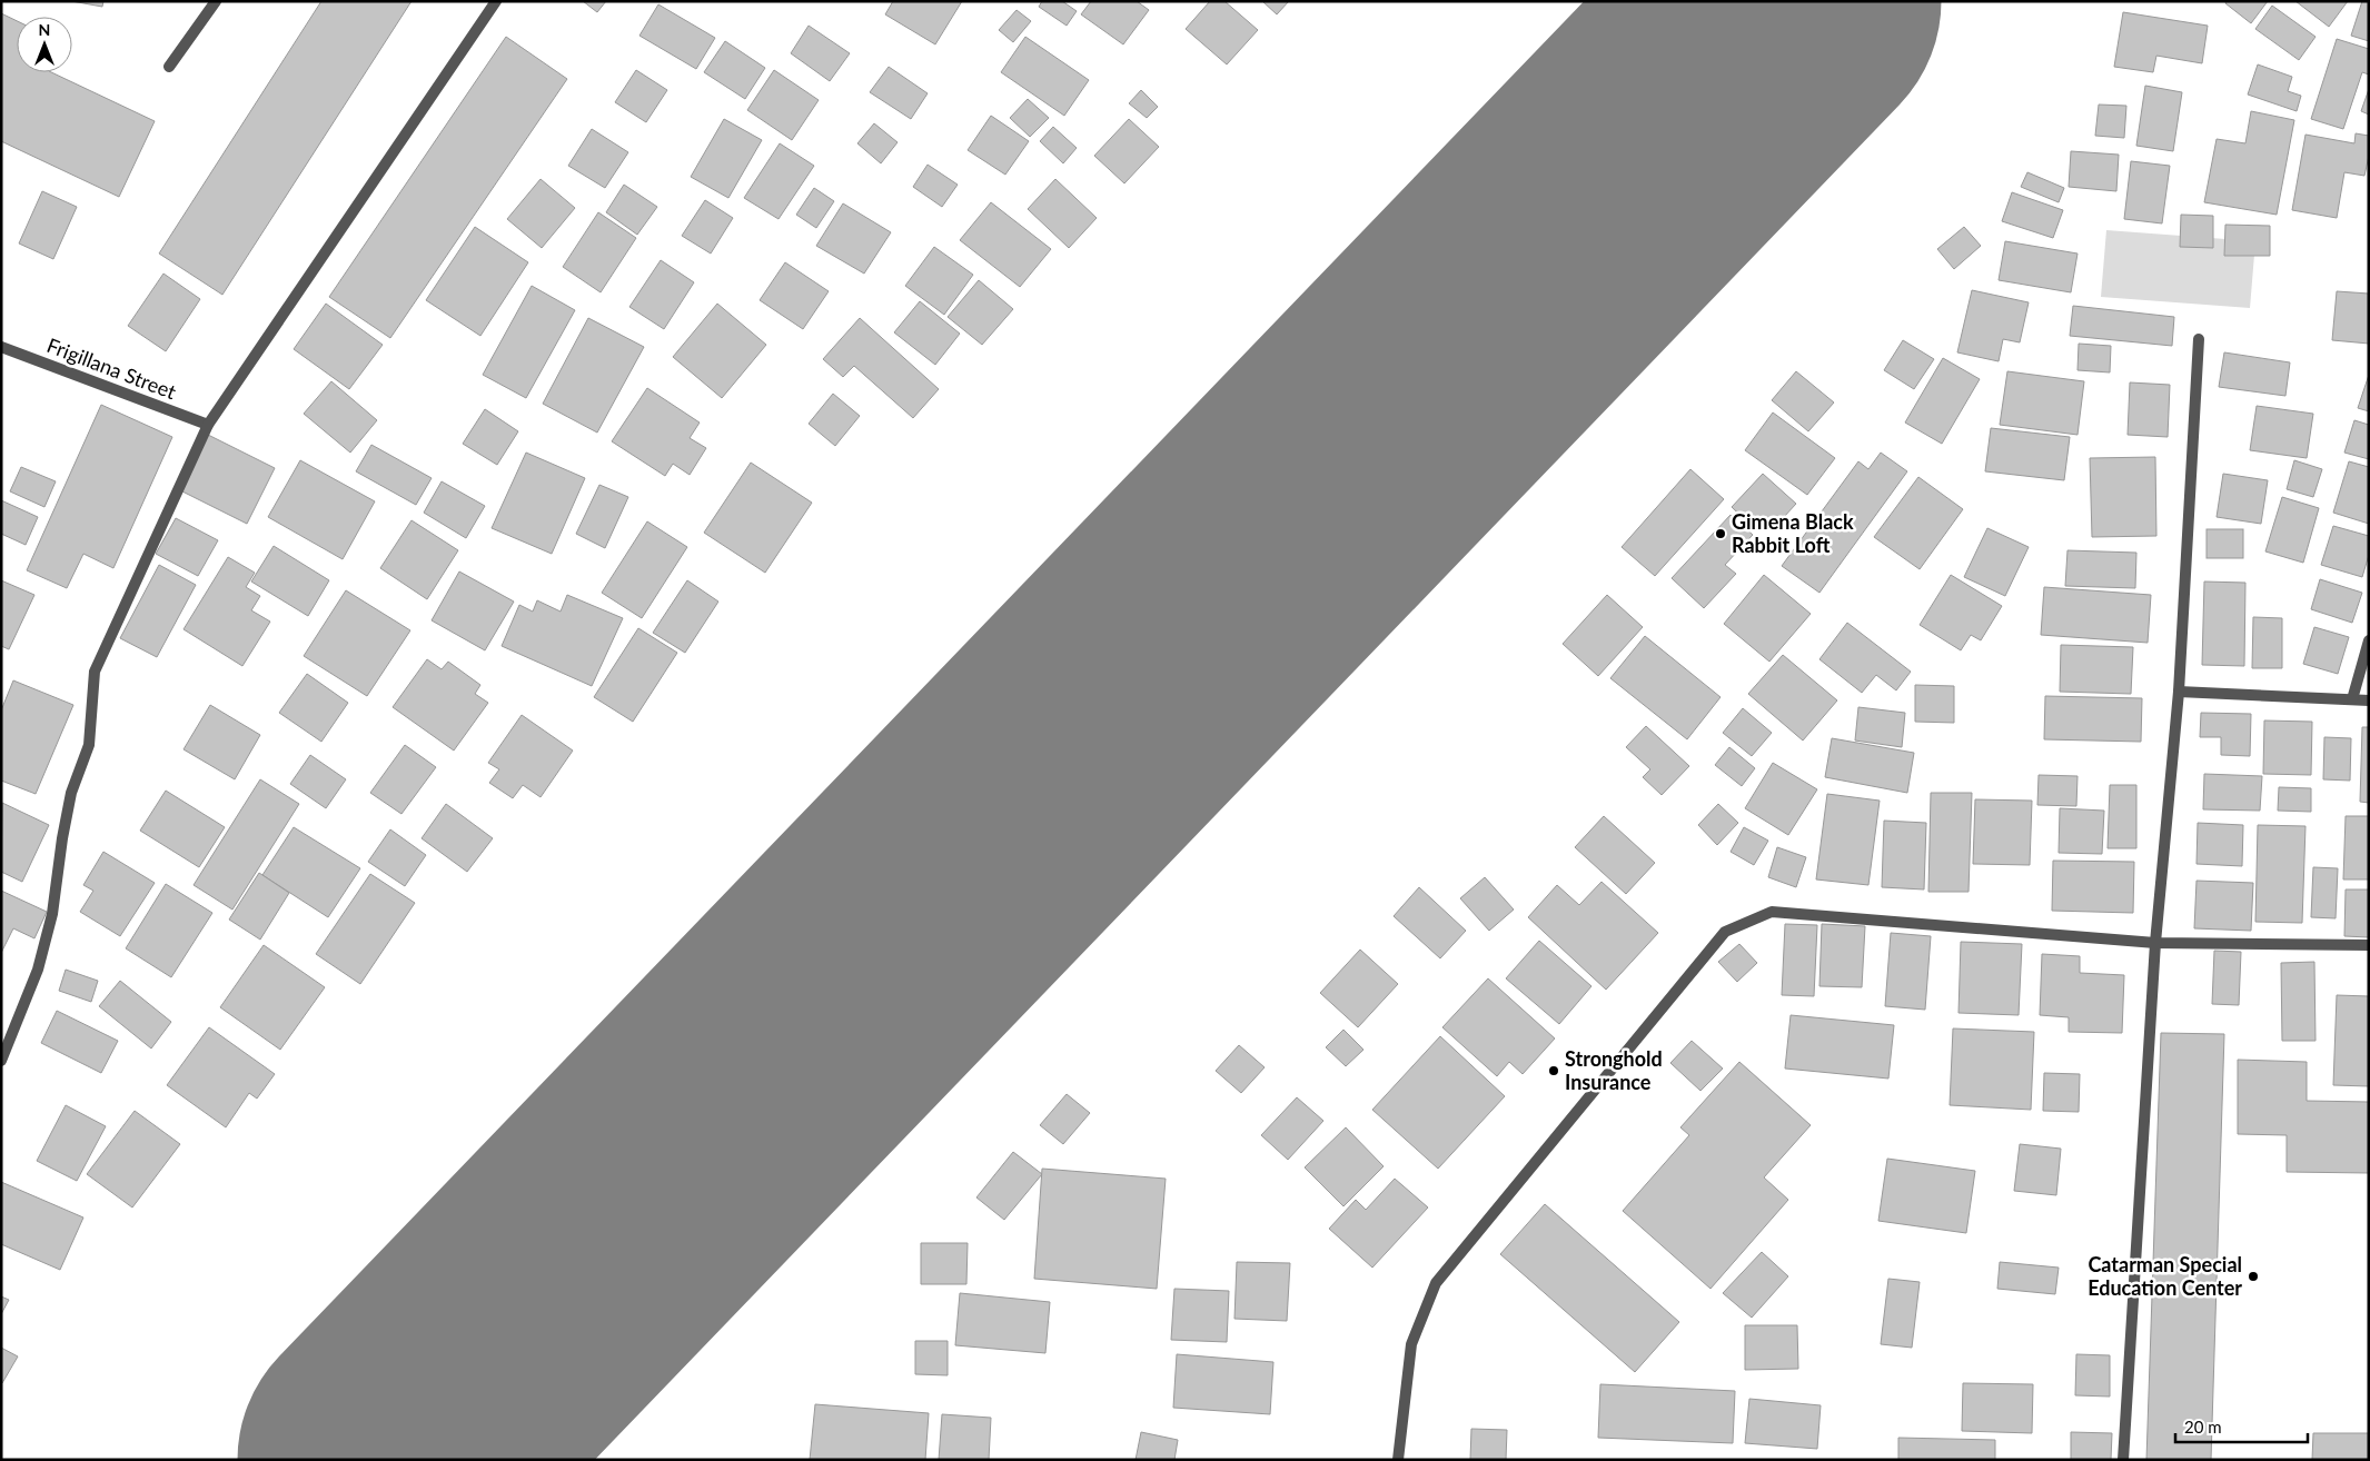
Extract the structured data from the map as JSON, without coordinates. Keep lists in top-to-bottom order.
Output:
{
  "streets": {
    "street": ["Frigillana Street"]
  },
  "places": ["Gimena Black Rabbit Loft", "Stronghold Insurance", "Catarman Special Education Center"],
  "scale_bar": "20 m",
  "north": "top"
}
